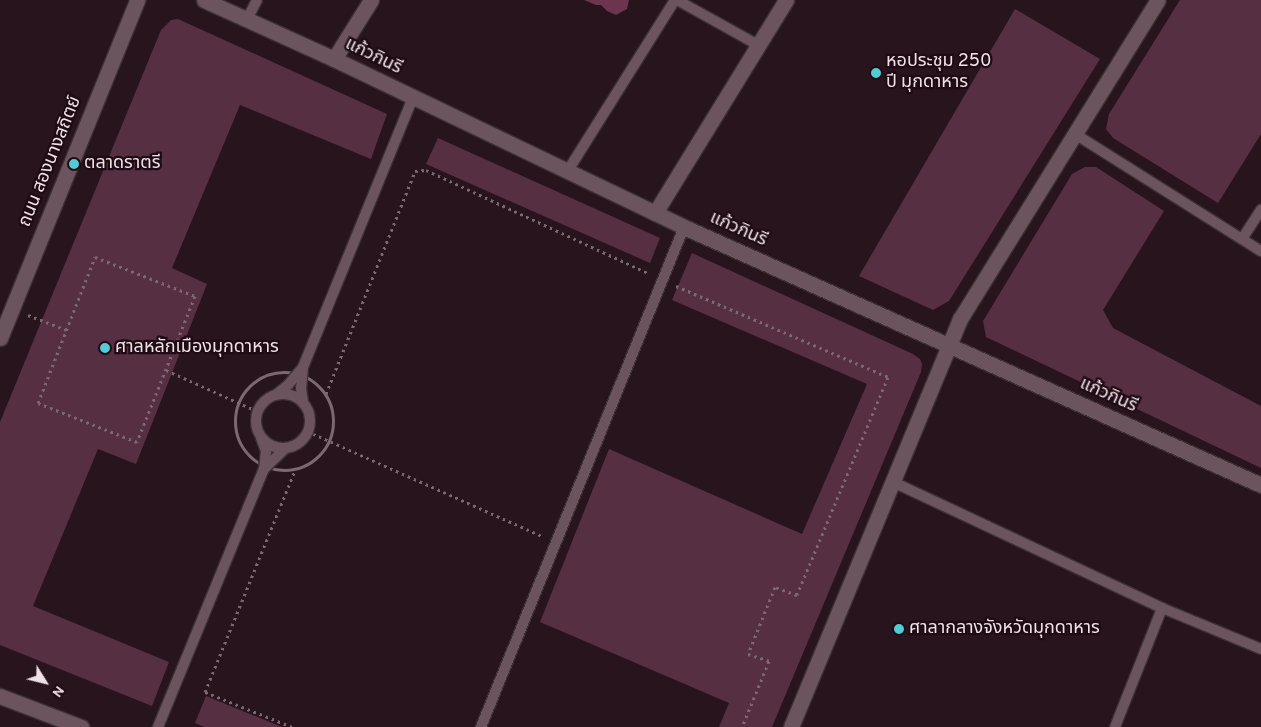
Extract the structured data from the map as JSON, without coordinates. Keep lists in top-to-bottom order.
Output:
{
  "streets": {
    "street": ["แก้วกินรี", "ถนน สองนางสถิตย์"]
  },
  "places": [
    "หอประชุม 250 ปี มุกดาหาร",
    "ตลาดราตรี",
    "ศาลหลักเมืองมุกดาหาร",
    "ศาลากลางจังหวัดมุกดาหาร"
  ],
  "north": "bottom right"
}
